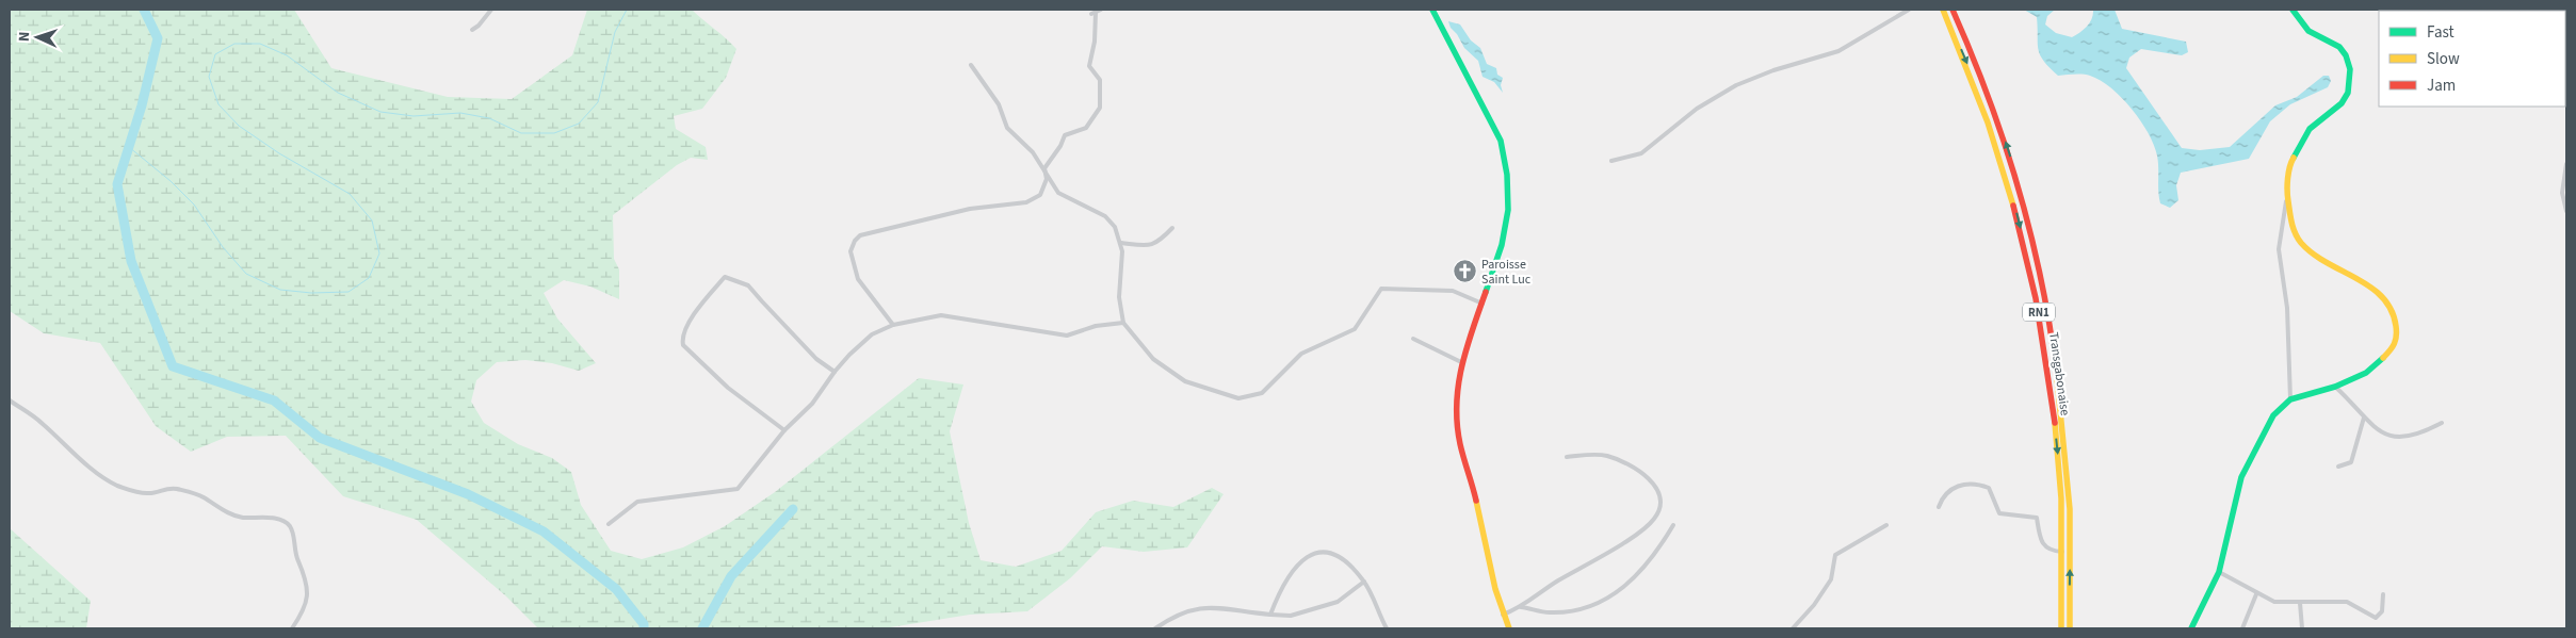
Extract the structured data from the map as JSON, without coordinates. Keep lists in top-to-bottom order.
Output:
{
  "streets": {
    "main road": ["RN1", "Transgabonaise"]
  },
  "places": {
    "church": ["Paroisse Saint Luc"]
  },
  "legend": ["Fast", "Slow", "Jam"],
  "north": "left"
}
